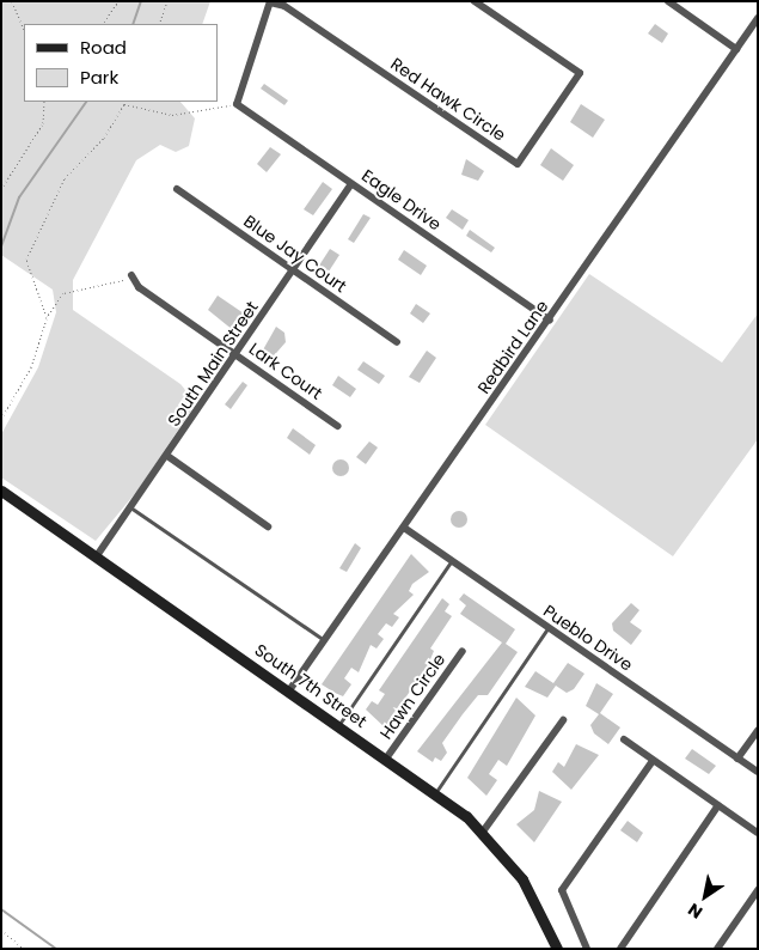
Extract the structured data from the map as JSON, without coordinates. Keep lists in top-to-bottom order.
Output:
{
  "streets": {
    "main road": ["South 7th Street"],
    "street": [
      "Red Hawk Circle",
      "Eagle Drive",
      "Blue Jay Court",
      "Redbird Lane",
      "South Main Street",
      "Lark Court",
      "Pueblo Drive",
      "Hawn Circle"
    ]
  },
  "crossings": [
    ["Eagle Drive", "Redbird Lane"],
    ["Eagle Drive", "South Main Street"],
    ["Blue Jay Court", "South Main Street"],
    ["Redbird Lane", "Pueblo Drive"],
    ["Redbird Lane", "South 7th Street"],
    ["South Main Street", "Lark Court"],
    ["South Main Street", "South 7th Street"],
    ["South 7th Street", "Hawn Circle"]
  ],
  "legend": ["Road", "Park"],
  "north": "bottom left"
}
